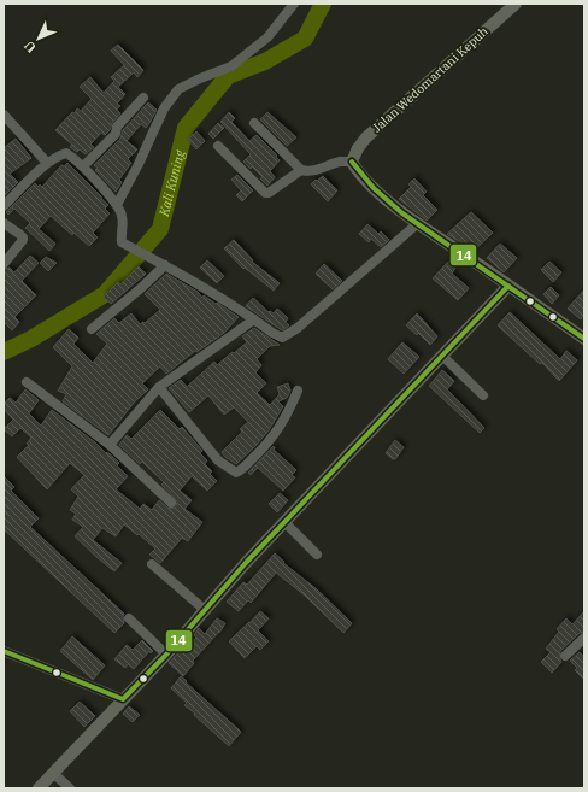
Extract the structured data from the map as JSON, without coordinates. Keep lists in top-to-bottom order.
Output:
{
  "streets": {
    "main road": ["Jalan Wedomartani Kepuh"]
  },
  "water": ["Kali Kuning"],
  "lines": ["transit line 14"],
  "north": "bottom left"
}
